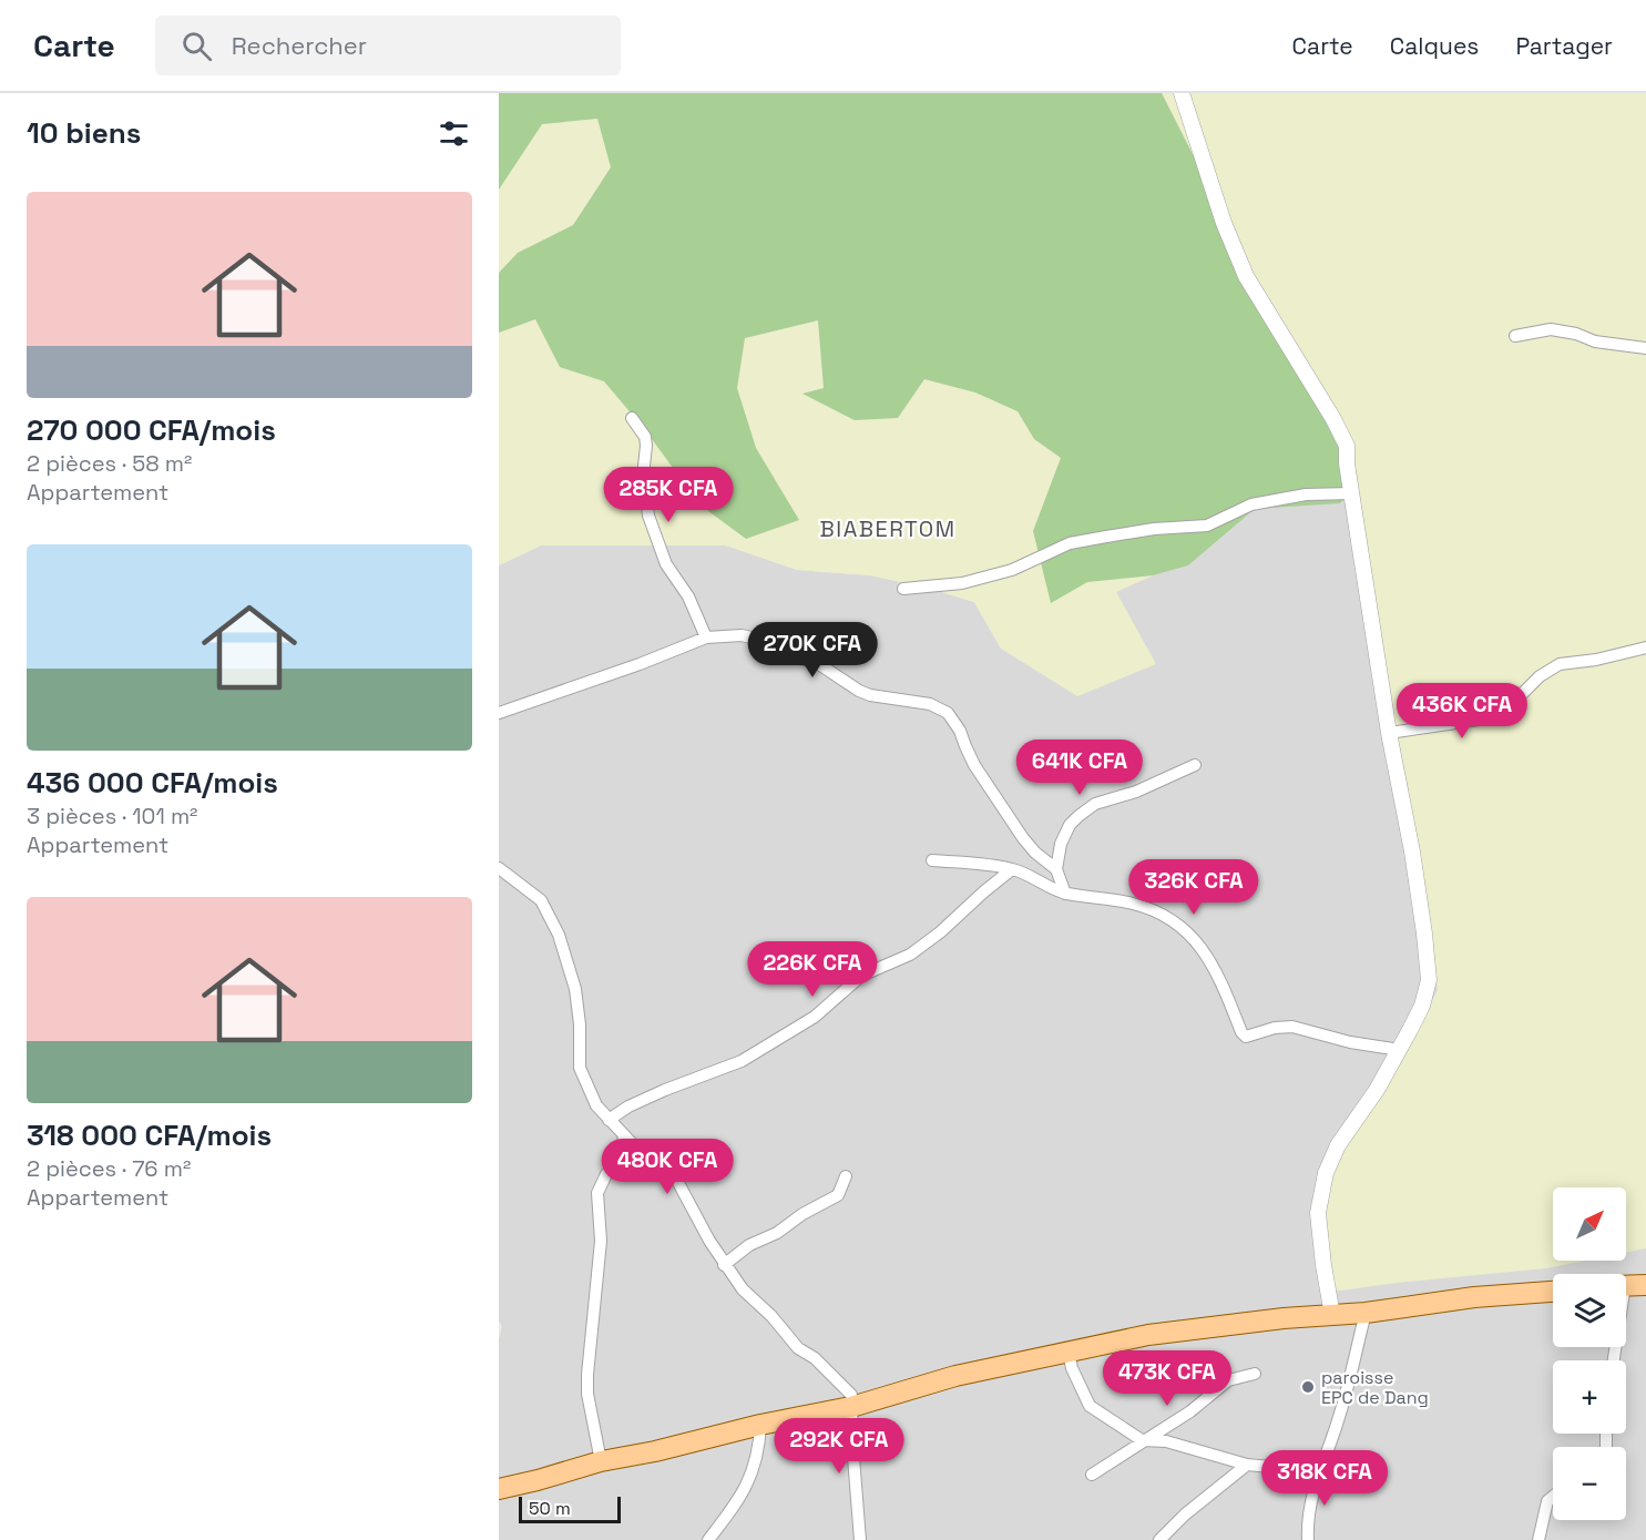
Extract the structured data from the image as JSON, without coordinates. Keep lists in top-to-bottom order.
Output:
{
  "districts": ["BIABERTOM"],
  "places": ["paroisse EPC de Dang"],
  "scale_bar": "50 m",
  "north": "top right",
  "page": {
    "header": "Carte",
    "search": "Rechercher",
    "nav": ["Carte", "Calques", "Partager"],
    "heading": "10 biens",
    "list": [
      {
        "name": "270 000 CFA/mois",
        "note": "2 pièces · 58 m² · Appartement"
      },
      {
        "name": "436 000 CFA/mois",
        "note": "3 pièces · 101 m² · Appartement"
      },
      {
        "name": "318 000 CFA/mois",
        "note": "2 pièces · 76 m² · Appartement"
      }
    ],
    "price": [
      "285K CFA",
      "270K CFA",
      "436K CFA",
      "641K CFA",
      "326K CFA",
      "226K CFA",
      "480K CFA",
      "473K CFA",
      "292K CFA",
      "318K CFA"
    ],
    "map_buttons": ["+", "−"],
    "scale": "50 m"
  }
}
